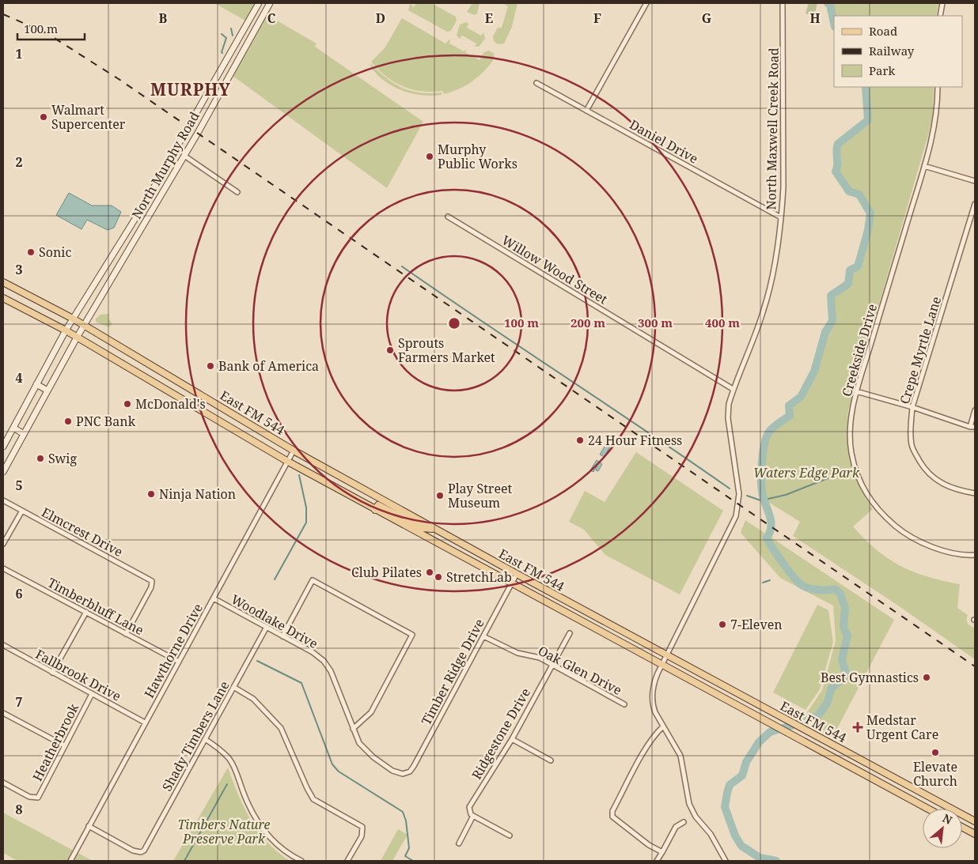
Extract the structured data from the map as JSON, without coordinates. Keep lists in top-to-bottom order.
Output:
{
  "streets": {
    "main road": ["North Murphy Road", "East FM 544"],
    "street": [
      "North Maxwell Creek Road",
      "Daniel Drive",
      "Willow Wood Street",
      "Creekside Drive",
      "Crepe Myrtle Lane",
      "Elmcrest Drive",
      "Timberbluff Lane",
      "Woodlake Drive",
      "Hawthorne Drive",
      "Oak Glen Drive",
      "Timber Ridge Drive",
      "Fallbrook Drive",
      "Ridgestone Drive",
      "Shady Timbers Lane",
      "Heatherbrook"
    ]
  },
  "crossings": [
    ["North Maxwell Creek Road", "Daniel Drive"],
    ["North Maxwell Creek Road", "Willow Wood Street"],
    ["North Maxwell Creek Road", "East FM 544"],
    ["North Murphy Road", "East FM 544"],
    ["East FM 544", "Hawthorne Drive"],
    ["East FM 544", "Timber Ridge Drive"],
    ["Elmcrest Drive", "Timberbluff Lane"],
    ["Timberbluff Lane", "Hawthorne Drive"],
    ["Woodlake Drive", "Hawthorne Drive"],
    ["Woodlake Drive", "Timber Ridge Drive"],
    ["Woodlake Drive", "Shady Timbers Lane"],
    ["Hawthorne Drive", "Fallbrook Drive"],
    ["Hawthorne Drive", "Shady Timbers Lane"],
    ["Oak Glen Drive", "Timber Ridge Drive"],
    ["Oak Glen Drive", "Ridgestone Drive"],
    ["Fallbrook Drive", "Heatherbrook"]
  ],
  "districts": ["MURPHY"],
  "parks": ["Waters Edge Park", "Timbers Nature Preserve Park"],
  "places": {
    "other": [
      "Walmart Supercenter",
      "Murphy Public Works",
      "Sonic",
      "Sprouts Farmers Market",
      "Bank of America",
      "McDonald's",
      "PNC Bank",
      "24 Hour Fitness",
      "Swig",
      "Ninja Nation",
      "Play Street Museum",
      "Club Pilates",
      "StretchLab",
      "7-Eleven",
      "Best Gymnastics",
      "Elevate Church"
    ],
    "health": ["Medstar Urgent Care"]
  },
  "legend": ["Road", "Railway", "Park"],
  "scale_bar": "100 m",
  "north": "top right",
  "grid": {
    "columns": [
      "B",
      "C",
      "D",
      "E",
      "F",
      "G",
      "H"
    ],
    "rows": [
      "1",
      "2",
      "3",
      "4",
      "5",
      "6",
      "7",
      "8"
    ]
  },
  "rings": [
    "100 m",
    "200 m",
    "300 m",
    "400 m"
  ]
}
